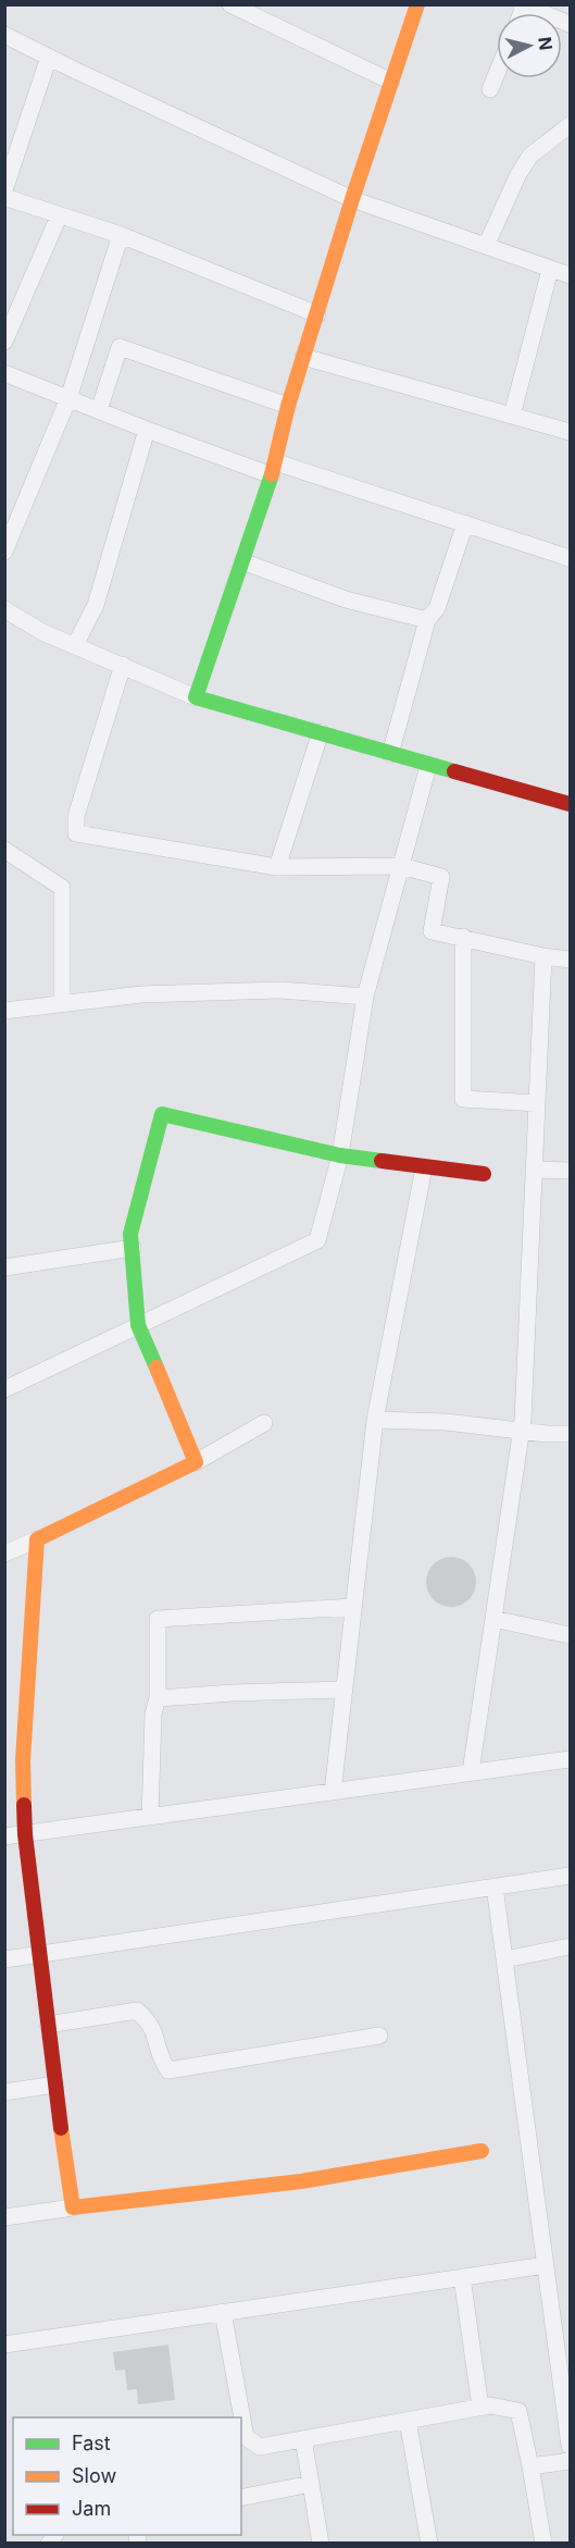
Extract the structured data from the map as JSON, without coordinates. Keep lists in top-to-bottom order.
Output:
{
  "legend": ["Fast", "Slow", "Jam"],
  "north": "right"
}
